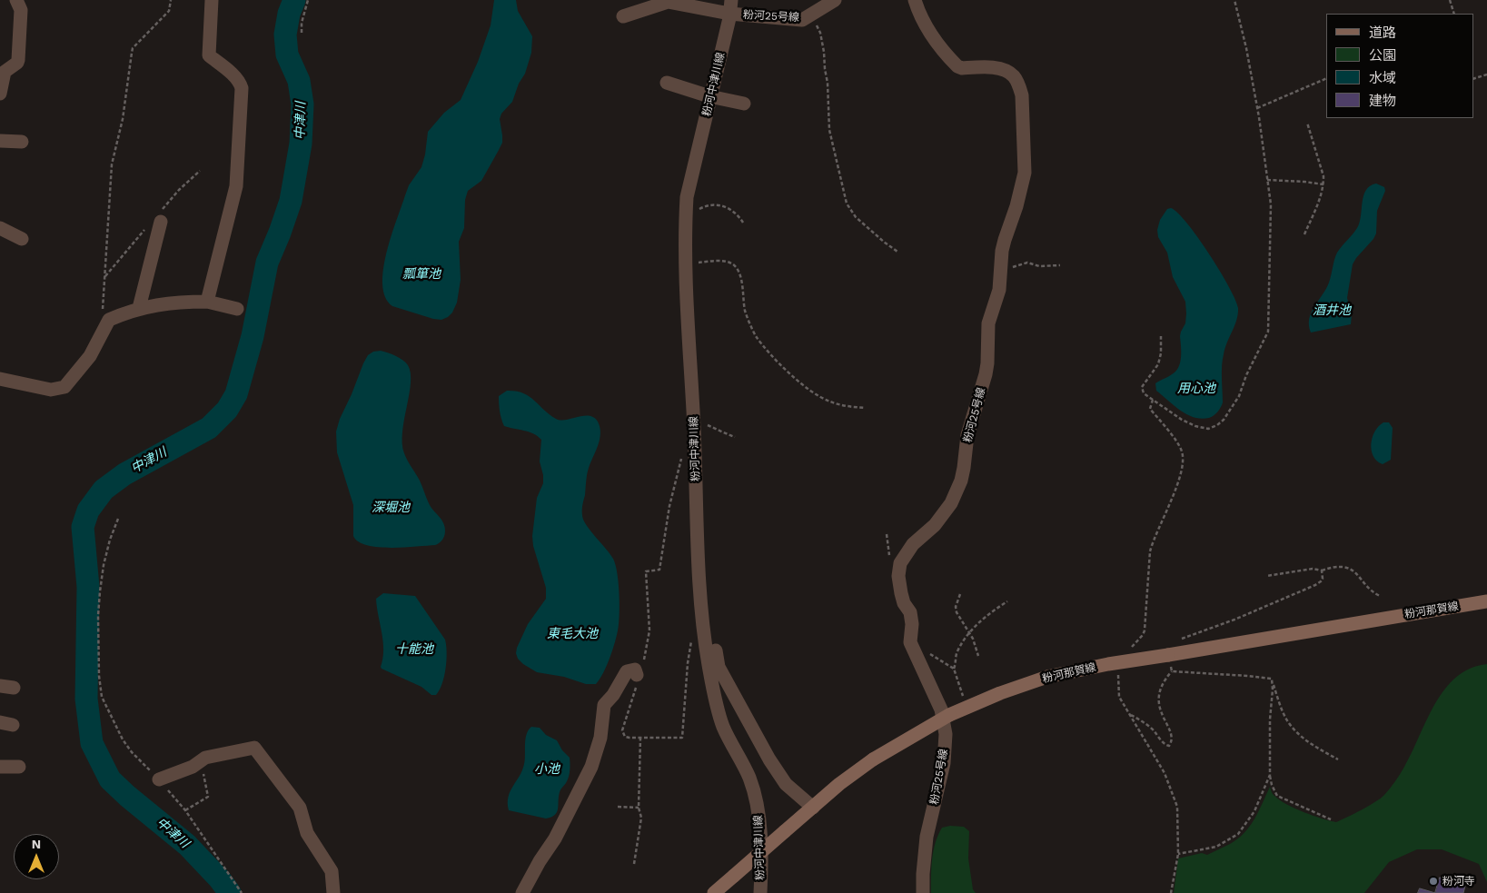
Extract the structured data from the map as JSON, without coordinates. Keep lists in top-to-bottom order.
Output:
{
  "streets": {
    "main road": ["粉河那賀線"],
    "street": ["粉河25号線", "粉河中津川線"]
  },
  "crossings": [
    ["粉河25号線", "粉河中津川線"]
  ],
  "water": [
    "中津川",
    "瓢箪池",
    "酒井池",
    "用心池",
    "深堀池",
    "東毛大池",
    "十能池",
    "小池"
  ],
  "places": ["粉河寺"],
  "legend": [
    "道路",
    "公園",
    "水域",
    "建物"
  ],
  "north": "top"
}
